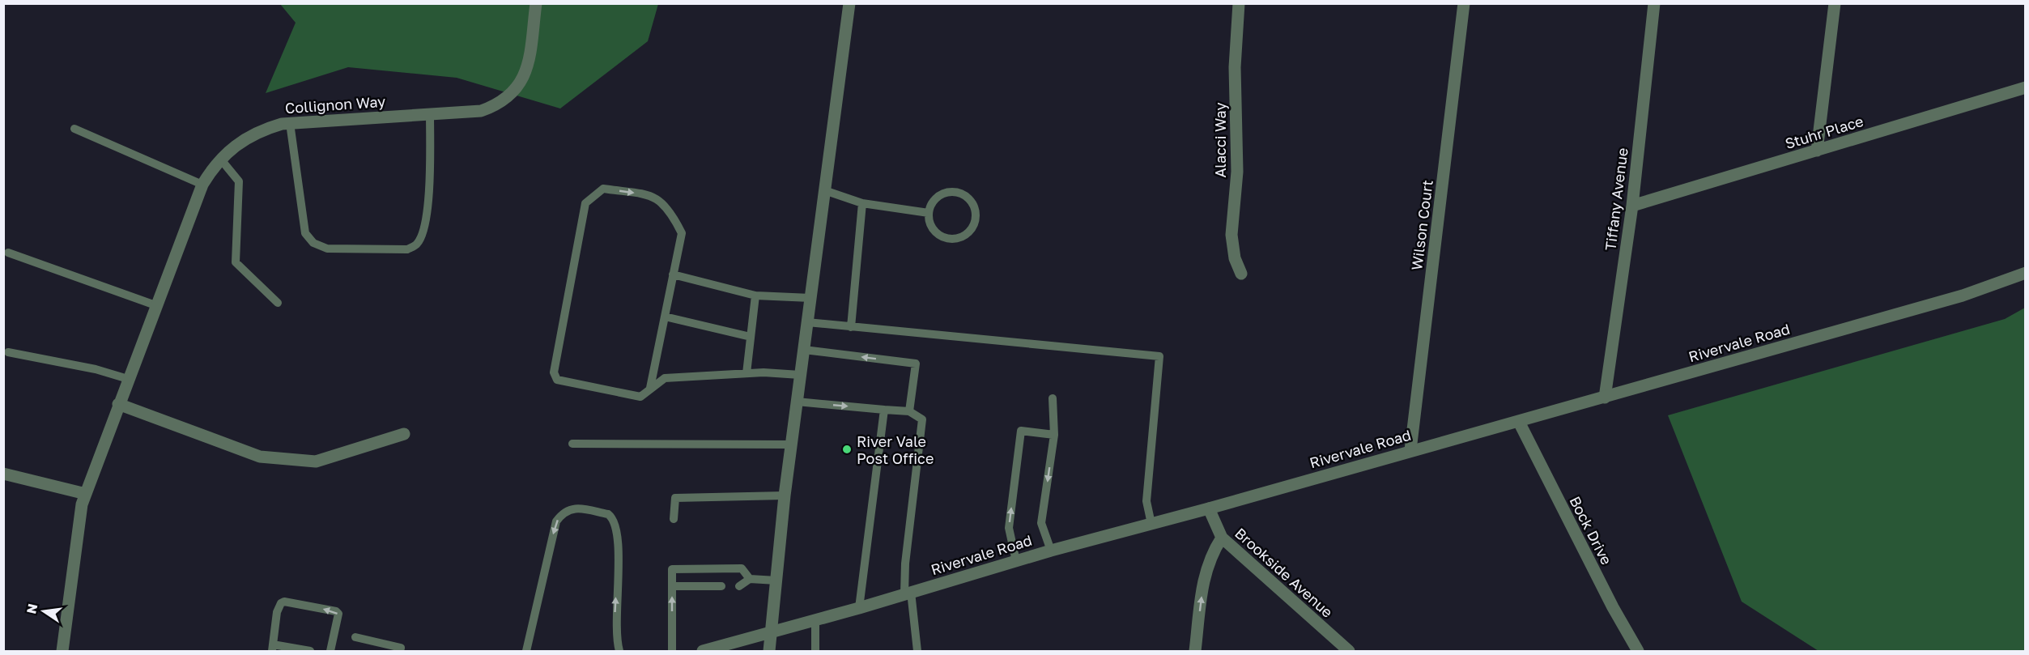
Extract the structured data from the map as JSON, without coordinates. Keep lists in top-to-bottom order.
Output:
{
  "streets": {
    "street": [
      "Collignon Way",
      "Stuhr Place",
      "Alacci Way",
      "Tiffany Avenue",
      "Wilson Court",
      "Rivervale Road",
      "Bock Drive",
      "Brookside Avenue"
    ]
  },
  "crossings": [
    ["Stuhr Place", "Tiffany Avenue"],
    ["Tiffany Avenue", "Rivervale Road"],
    ["Wilson Court", "Rivervale Road"],
    ["Rivervale Road", "Bock Drive"],
    ["Rivervale Road", "Brookside Avenue"]
  ],
  "places": ["River Vale Post Office"],
  "north": "left"
}
